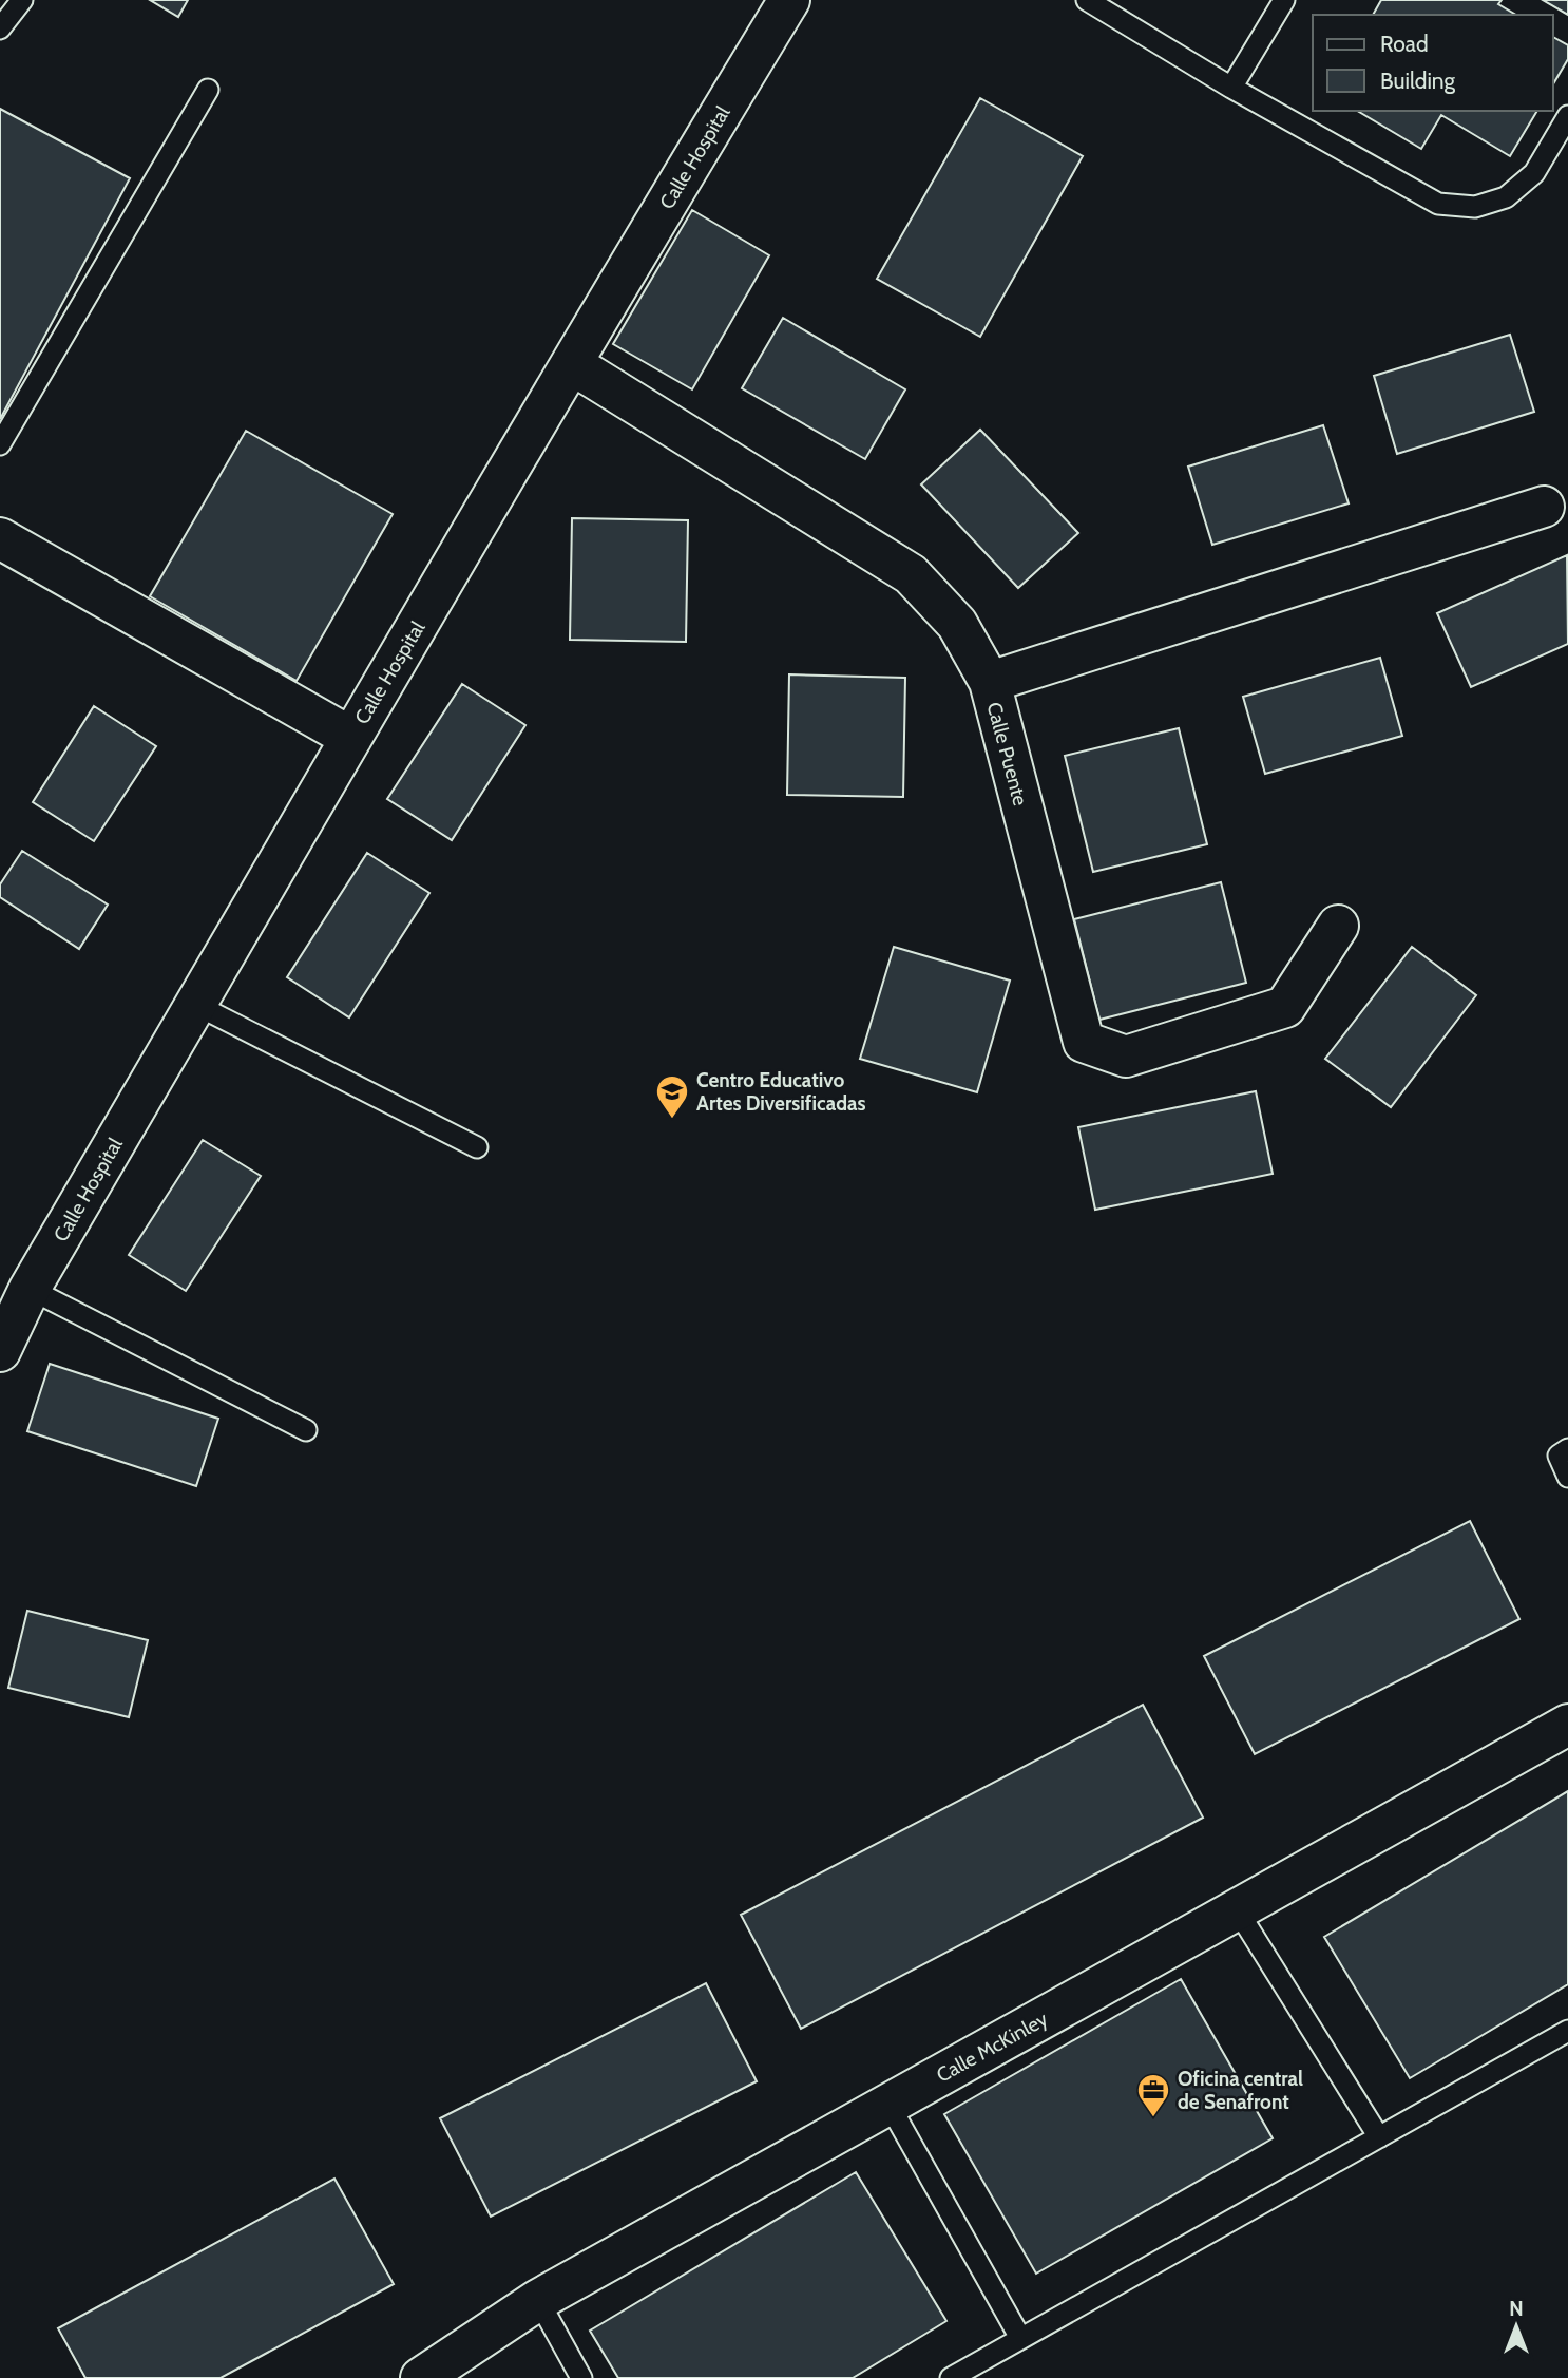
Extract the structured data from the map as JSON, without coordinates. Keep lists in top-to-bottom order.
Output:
{
  "streets": {
    "street": ["Calle Hospital", "Calle Puente", "Calle McKinley"]
  },
  "crossings": [
    ["Calle Hospital", "Calle Puente"]
  ],
  "places": {
    "school or university": ["Centro Educativo Artes Diversificadas"],
    "office": ["Oficina central de Senafront"]
  },
  "legend": ["Road", "Building"],
  "north": "top"
}
